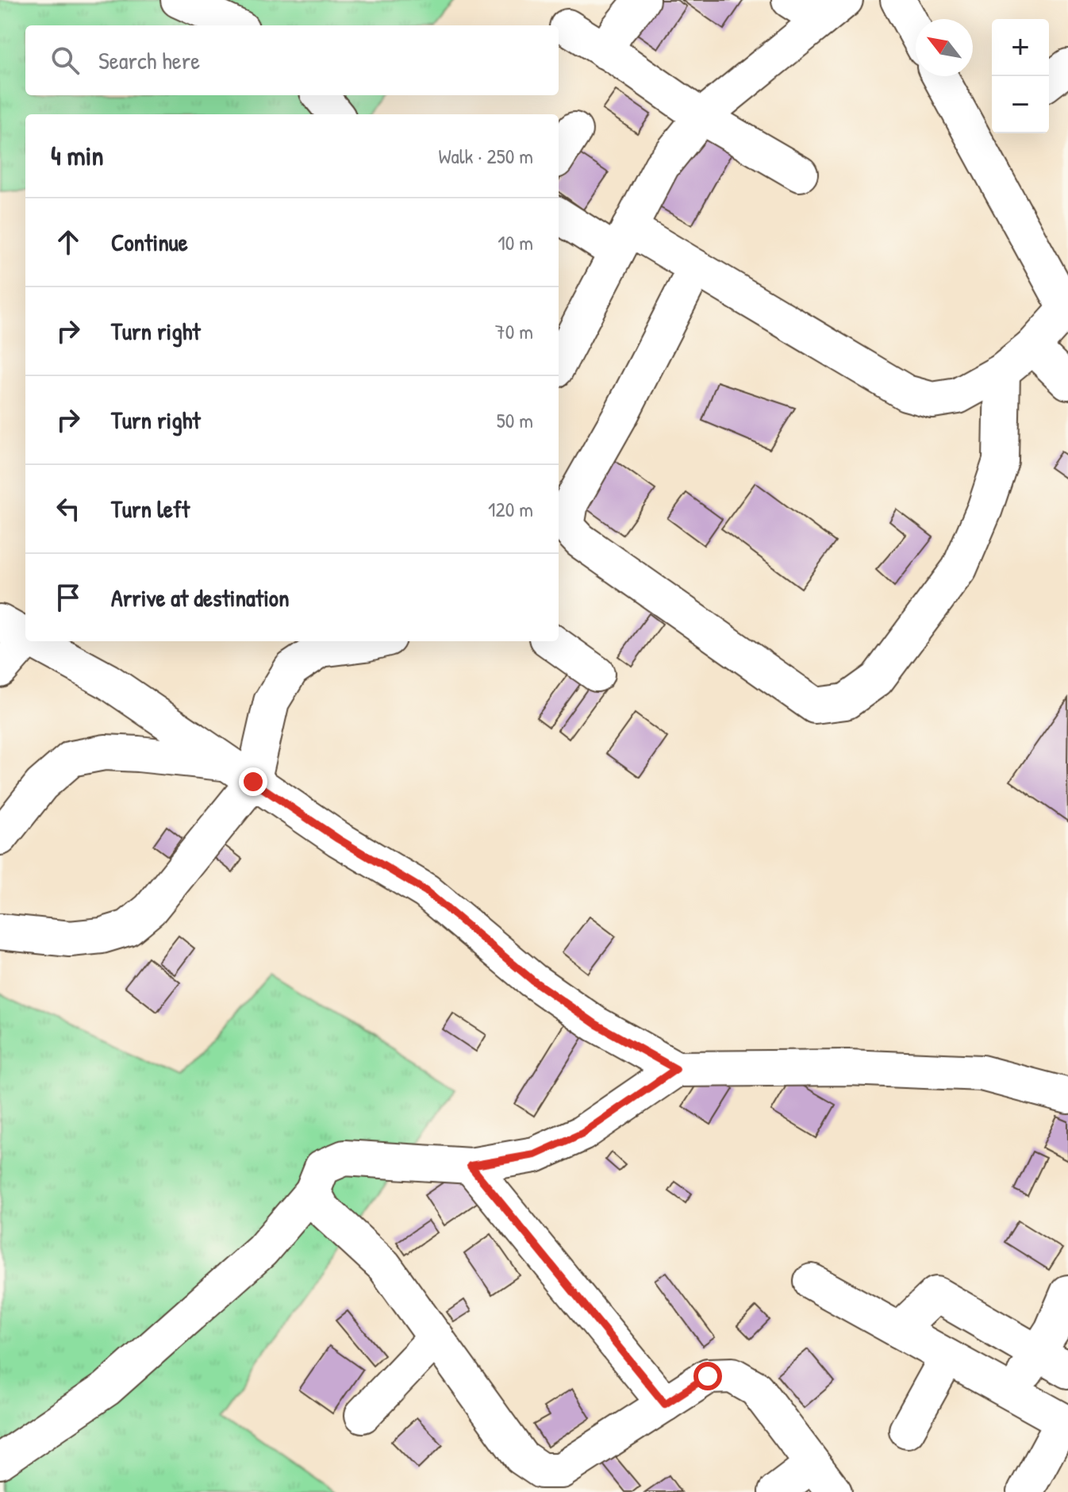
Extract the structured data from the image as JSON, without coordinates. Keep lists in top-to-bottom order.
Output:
{
  "north": "top left",
  "page": {
    "map_buttons": ["+", "−"],
    "search": "Search here",
    "heading": ["4 min", "Walk · 250 m"],
    "list": [
      ["Continue", "10 m"],
      ["Turn right", "70 m"],
      ["Turn right", "50 m"],
      ["Turn left", "120 m"],
      "Arrive at destination"
    ]
  }
}
